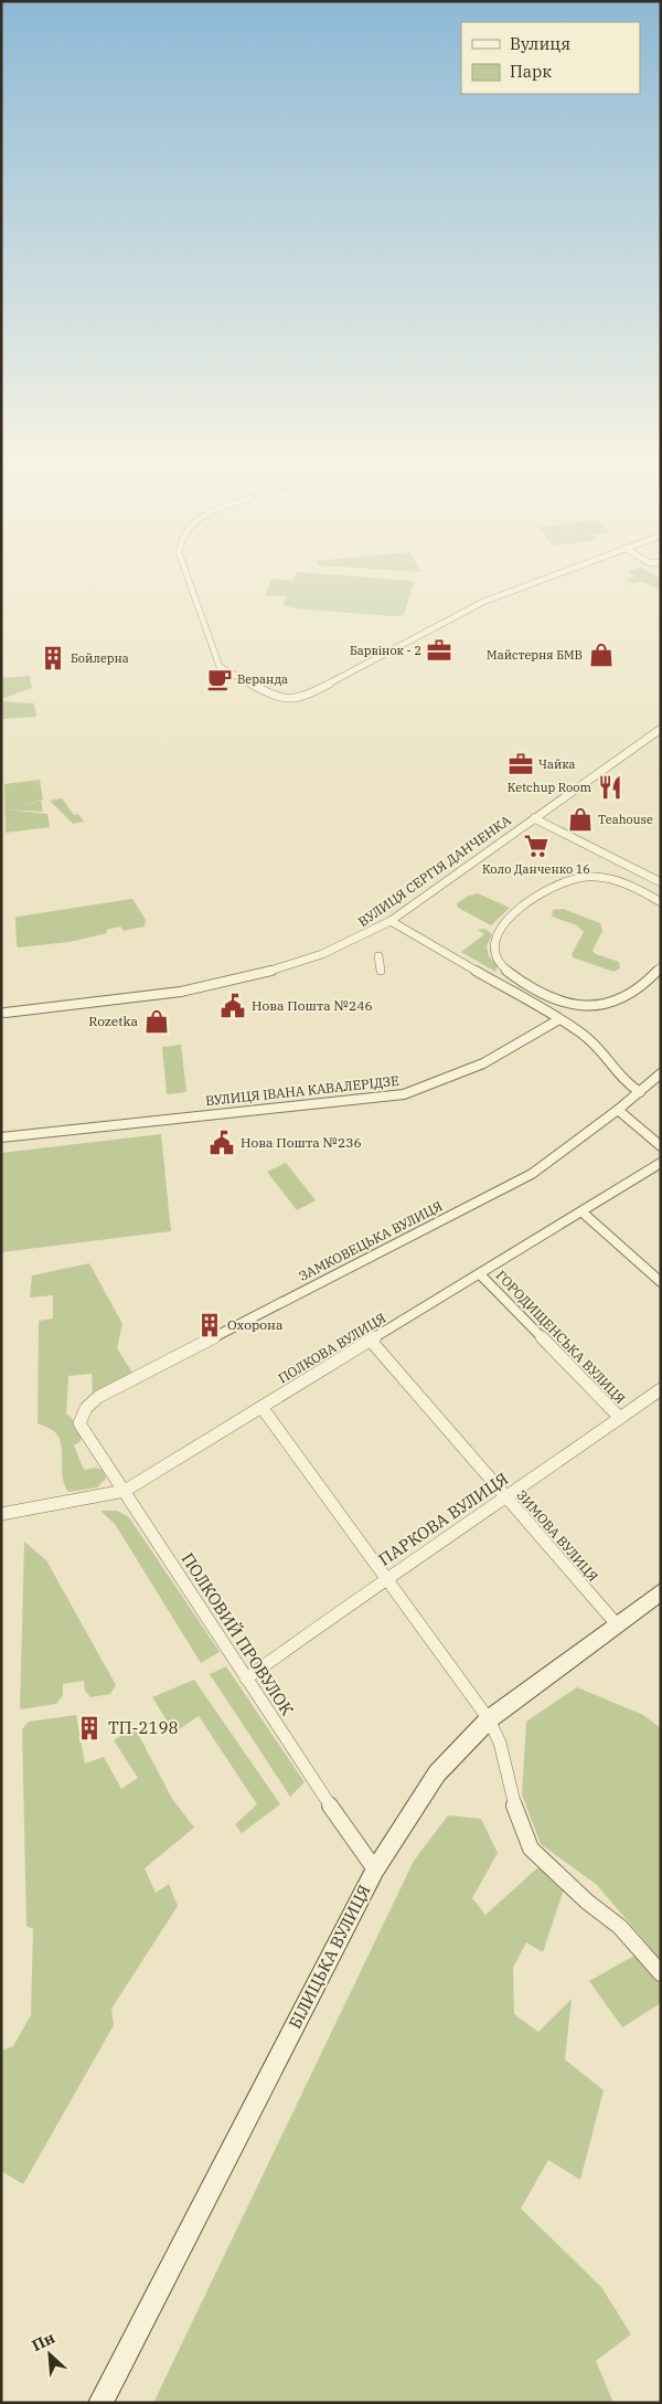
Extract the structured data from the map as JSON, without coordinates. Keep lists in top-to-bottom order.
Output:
{
  "streets": {
    "main road": ["БІЛИЦЬКА ВУЛИЦЯ"],
    "street": [
      "ВУЛИЦЯ СЕРГІЯ ДАНЧЕНКА",
      "ВУЛИЦЯ ІВАНА КАВАЛЕРІДЗЕ",
      "ЗАМКОВЕЦЬКА ВУЛИЦЯ",
      "ГОРОДИЩЕНСЬКА ВУЛИЦЯ",
      "ПОЛКОВА ВУЛИЦЯ",
      "ПАРКОВА ВУЛИЦЯ",
      "ЗИМОВА ВУЛИЦЯ",
      "ПОЛКОВИЙ ПРОВУЛОК"
    ]
  },
  "crossings": [
    ["ЗАМКОВЕЦЬКА ВУЛИЦЯ", "ПОЛКОВИЙ ПРОВУЛОК"],
    ["ГОРОДИЩЕНСЬКА ВУЛИЦЯ", "ПОЛКОВА ВУЛИЦЯ"],
    ["ГОРОДИЩЕНСЬКА ВУЛИЦЯ", "ПАРКОВА ВУЛИЦЯ"],
    ["ПОЛКОВА ВУЛИЦЯ", "ЗИМОВА ВУЛИЦЯ"],
    ["ПОЛКОВА ВУЛИЦЯ", "ПОЛКОВИЙ ПРОВУЛОК"],
    ["ПАРКОВА ВУЛИЦЯ", "ЗИМОВА ВУЛИЦЯ"],
    ["ПАРКОВА ВУЛИЦЯ", "ПОЛКОВИЙ ПРОВУЛОК"],
    ["ЗИМОВА ВУЛИЦЯ", "БІЛИЦЬКА ВУЛИЦЯ"],
    ["ПОЛКОВИЙ ПРОВУЛОК", "БІЛИЦЬКА ВУЛИЦЯ"]
  ],
  "places": {
    "office": ["Барвінок - 2", "Чайка"],
    "shop": ["Майстерня БМВ", "Teahouse", "Rozetka"],
    "building": ["Бойлерна", "Охорона", "ТП-2198"],
    "cafe": ["Веранда"],
    "restaurant": ["Ketchup Room"],
    "supermarket": ["Коло Данченко 16"],
    "public building": ["Нова Пошта №246", "Нова Пошта №236"]
  },
  "legend": ["Вулиця", "Парк"],
  "north": "top left"
}
